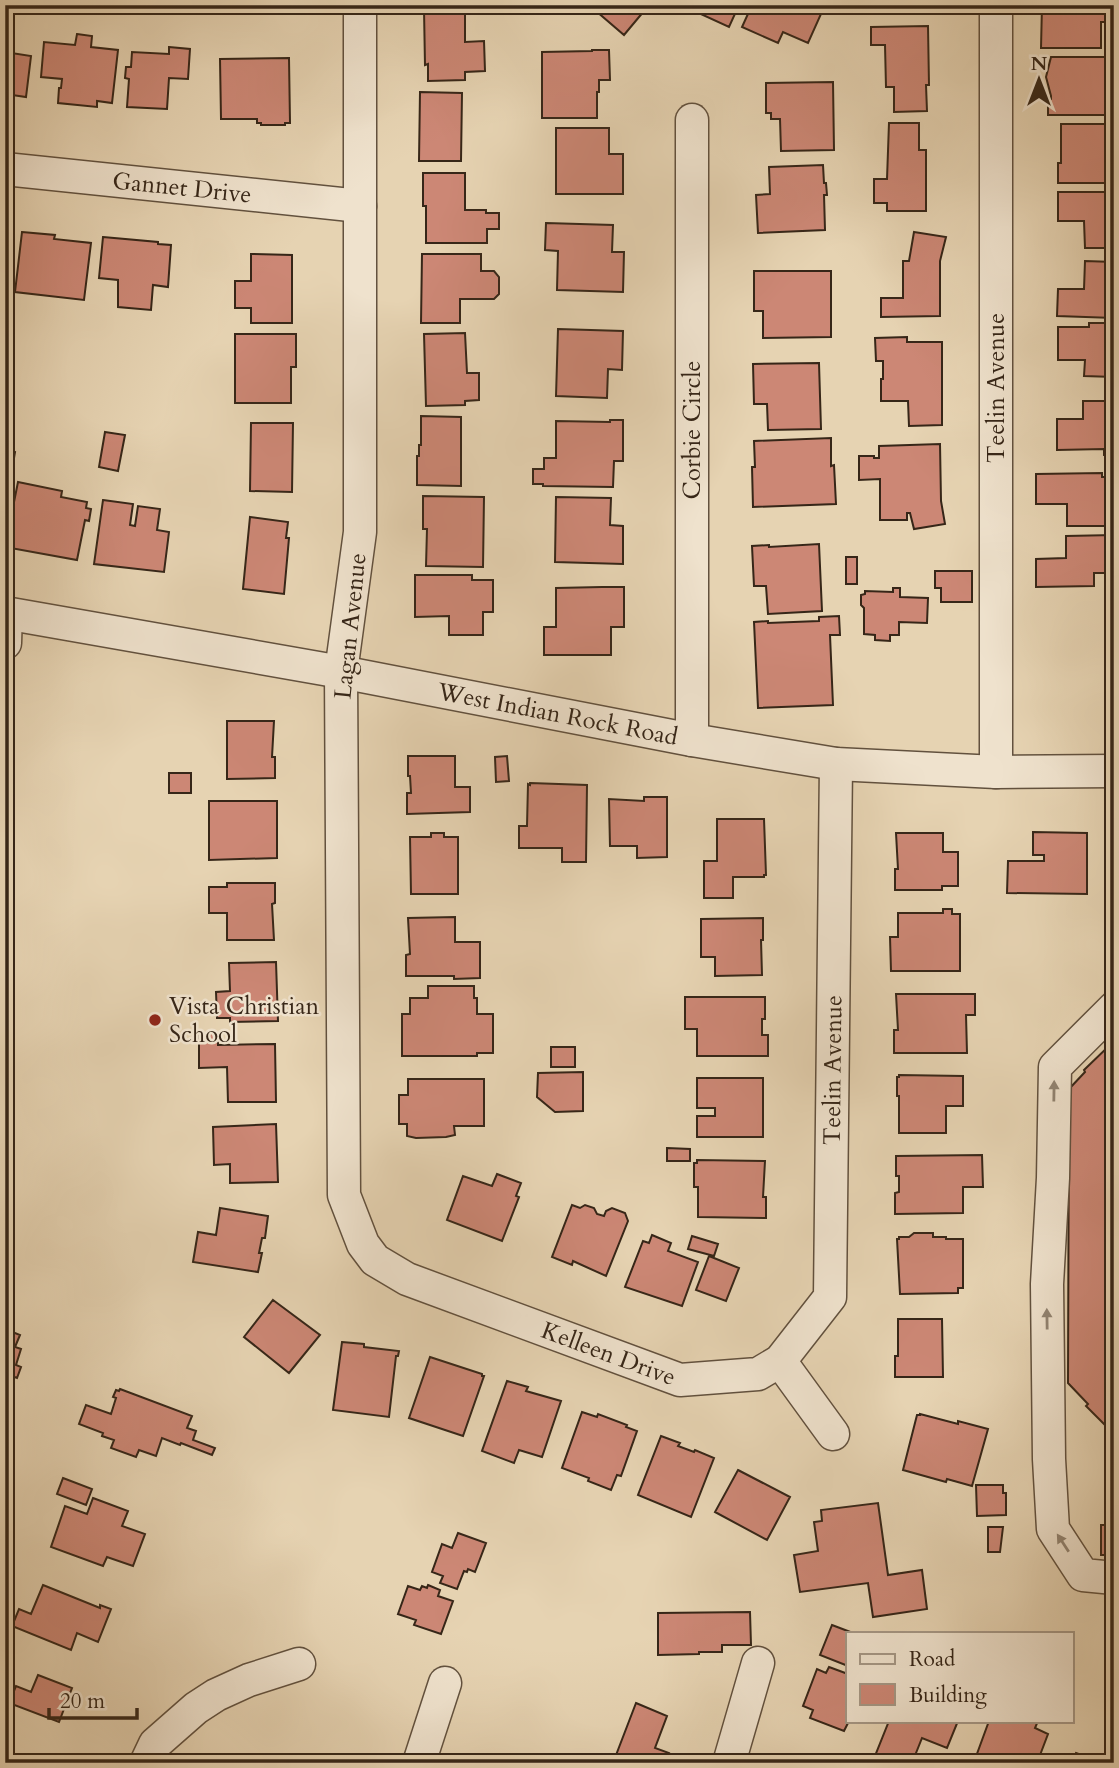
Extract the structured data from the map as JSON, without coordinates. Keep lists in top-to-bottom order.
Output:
{
  "streets": {
    "street": [
      "Gannet Drive",
      "Teelin Avenue",
      "Corbie Circle",
      "Lagan Avenue",
      "West Indian Rock Road",
      "Kelleen Drive"
    ]
  },
  "crossings": [
    ["Gannet Drive", "Lagan Avenue"],
    ["Teelin Avenue", "West Indian Rock Road"],
    ["Teelin Avenue", "Kelleen Drive"],
    ["Corbie Circle", "West Indian Rock Road"],
    ["Lagan Avenue", "West Indian Rock Road"],
    ["Lagan Avenue", "Kelleen Drive"]
  ],
  "places": ["Vista Christian School"],
  "legend": ["Road", "Building"],
  "scale_bar": "20 m",
  "north": "top"
}
